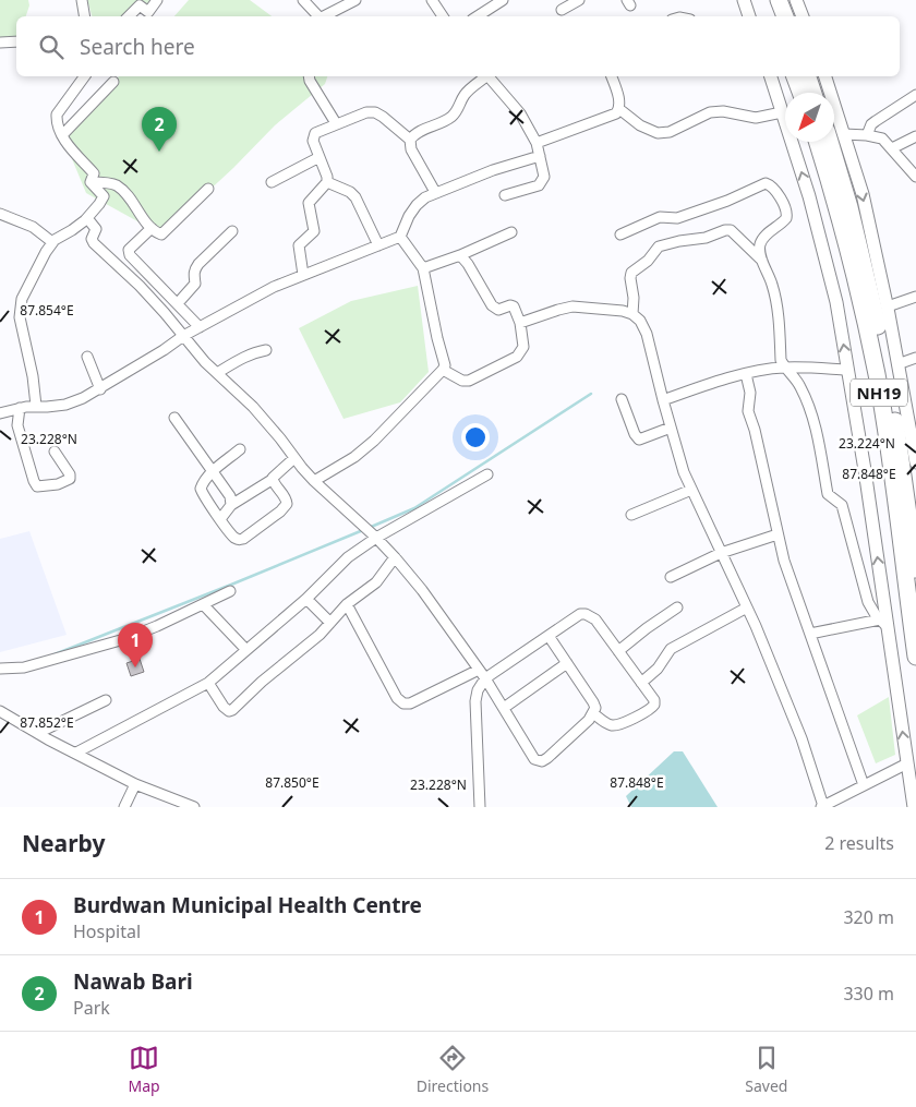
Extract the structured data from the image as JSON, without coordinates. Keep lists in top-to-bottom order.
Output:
{
  "streets": {
    "highway": ["NH19"]
  },
  "north": "bottom left",
  "page": {
    "search": "Search here",
    "pins": ["2", "1"],
    "heading": ["Nearby", "2 results"],
    "list": [
      {
        "mark": "1",
        "name": "Burdwan Municipal Health Centre",
        "note": "Hospital",
        "value": "320 m"
      },
      {
        "mark": "2",
        "name": "Nawab Bari",
        "note": "Park",
        "value": "330 m"
      }
    ],
    "nav": ["Map", "Directions", "Saved"]
  },
  "coordinates": [
    "87.854°E",
    "23.228°N",
    "23.224°N",
    "87.848°E",
    "87.852°E",
    "87.850°E"
  ]
}
